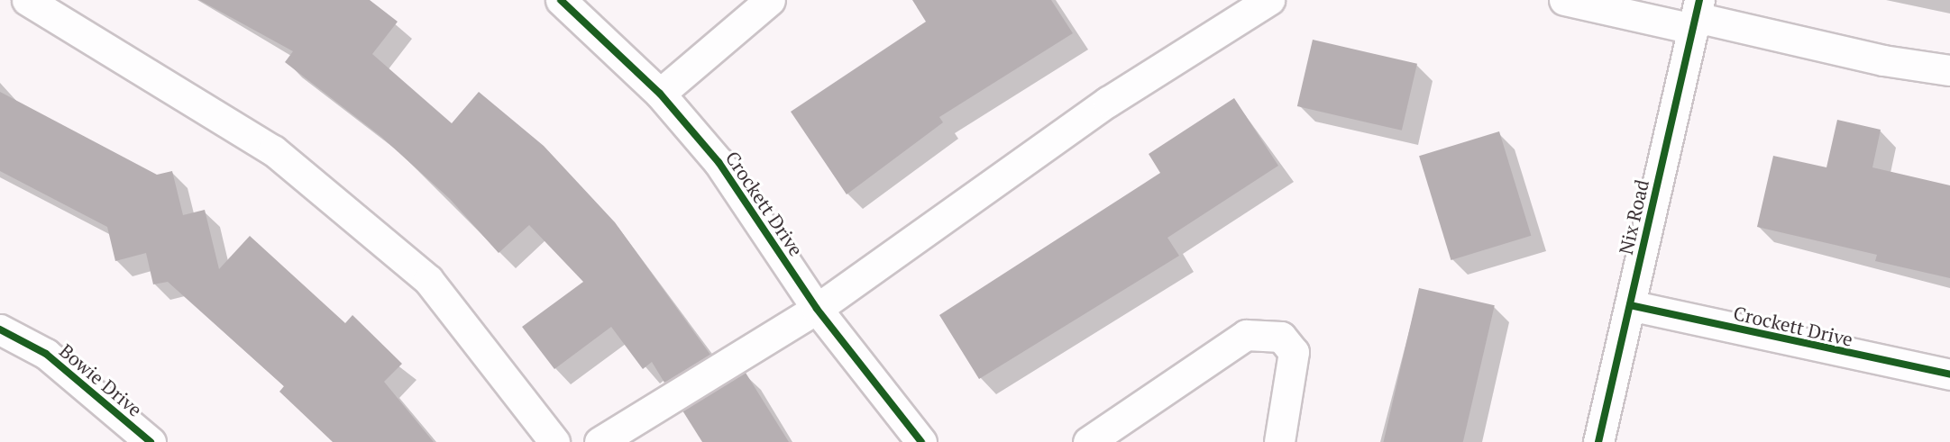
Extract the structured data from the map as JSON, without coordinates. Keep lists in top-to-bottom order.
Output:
{
  "streets": {
    "street": ["Crockett Drive", "Nix Road", "Bowie Drive"]
  },
  "crossings": [
    ["Crockett Drive", "Nix Road"]
  ]
}
